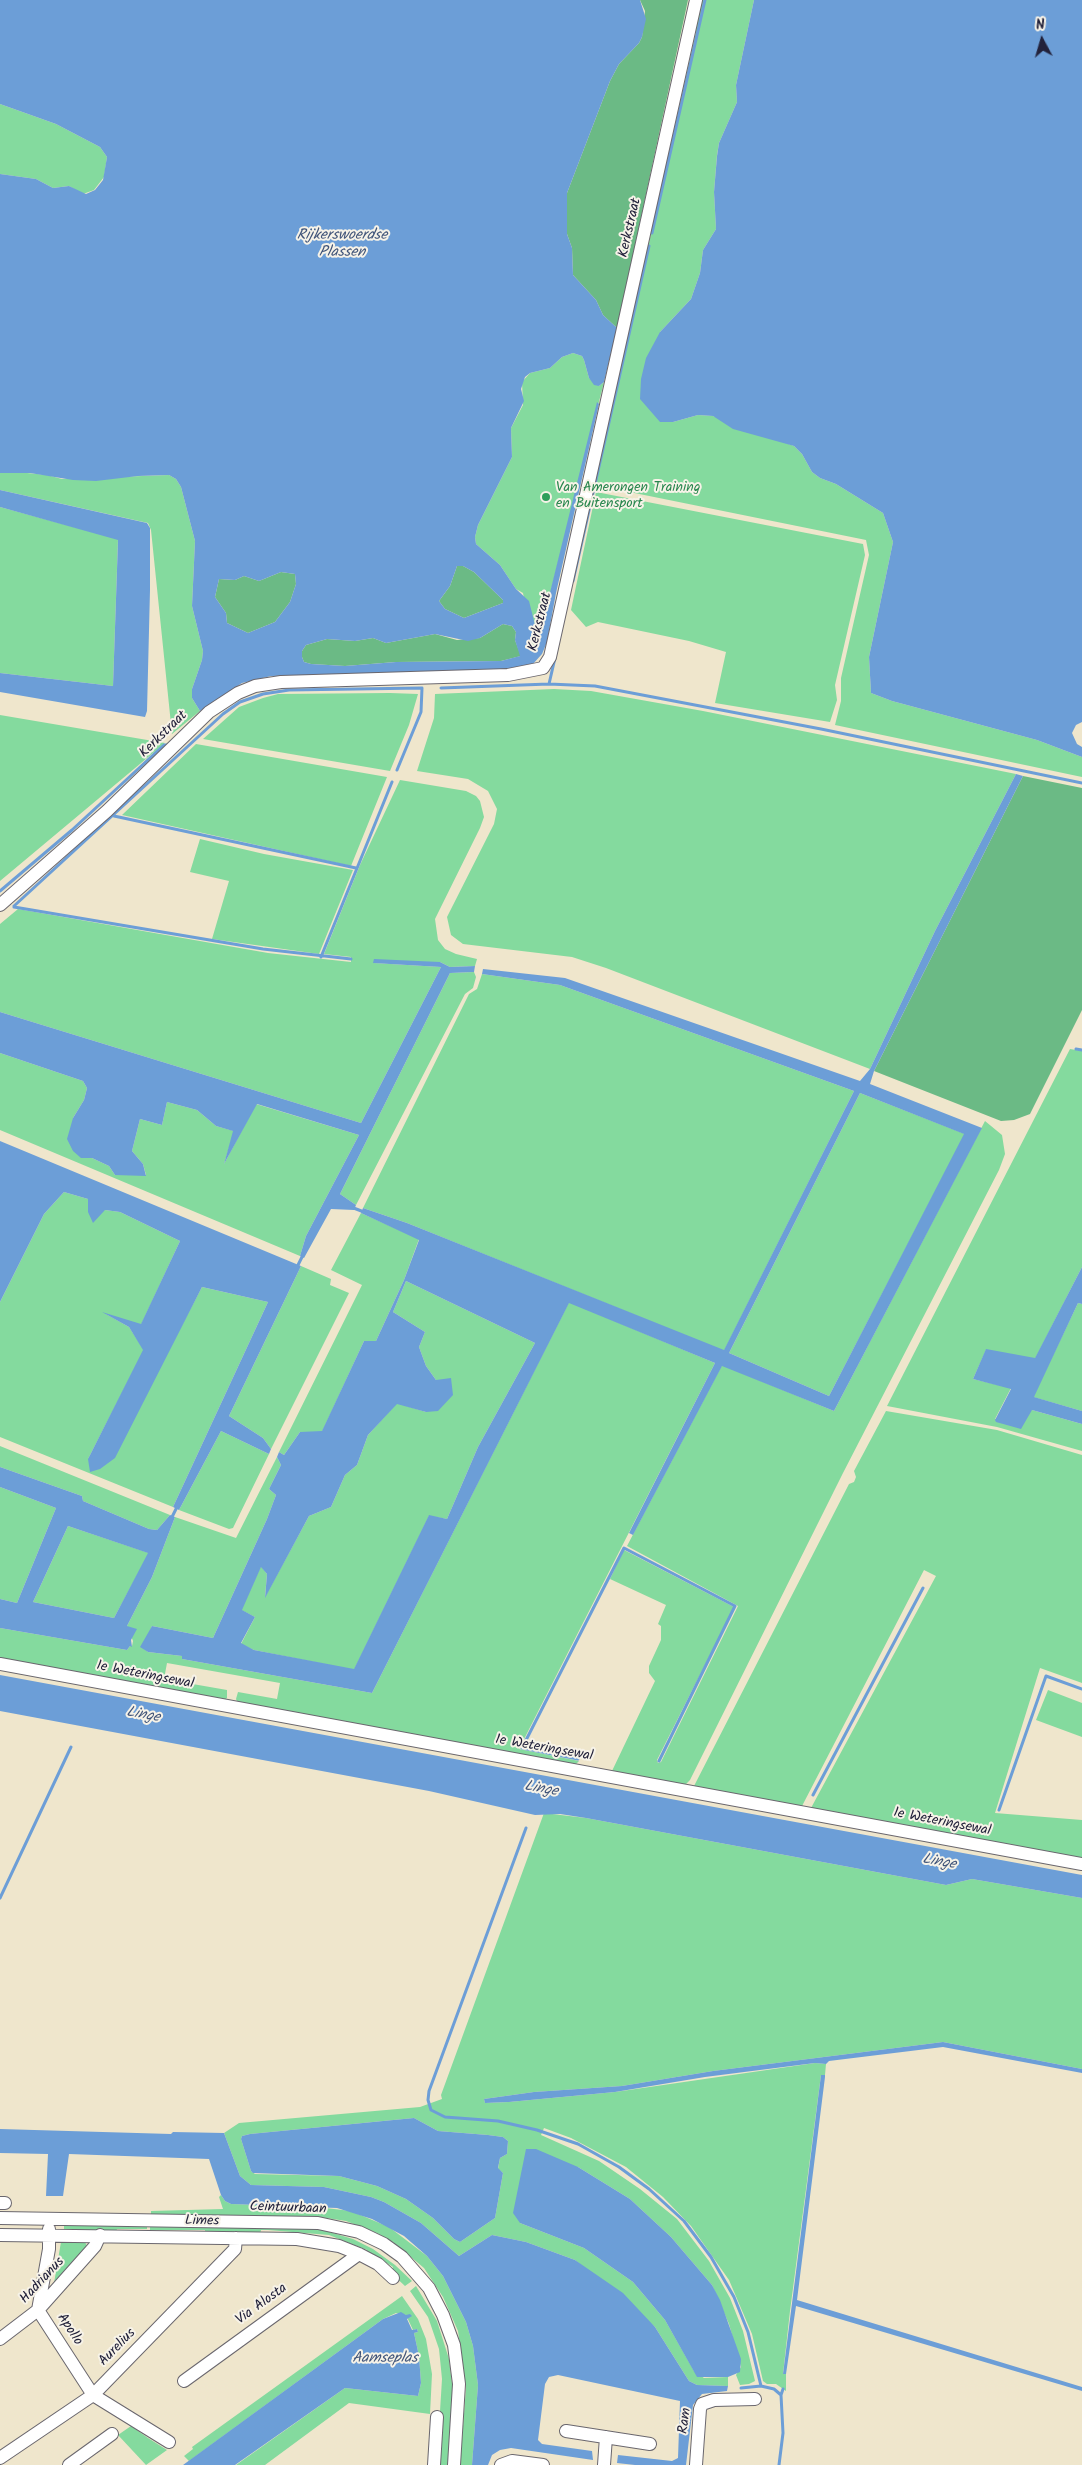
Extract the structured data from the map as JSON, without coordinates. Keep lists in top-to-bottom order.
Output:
{
  "streets": {
    "street": [
      "Kerkstraat",
      "1e Weteringsewal",
      "Ceintuurbaan",
      "Limes",
      "Hadrianus",
      "Via Alosta",
      "Apollo",
      "Aurelius",
      "Ram"
    ]
  },
  "crossings": [
    ["Ceintuurbaan", "Apollo"],
    ["Limes", "Hadrianus"],
    ["Limes", "Via Alosta"],
    ["Limes", "Apollo"],
    ["Limes", "Aurelius"],
    ["Hadrianus", "Apollo"],
    ["Apollo", "Aurelius"]
  ],
  "water": ["Rijkerswoerdse Plassen", "Linge", "Aamseplas"],
  "places": ["Van Amerongen Training en Buitensport"],
  "north": "top"
}
